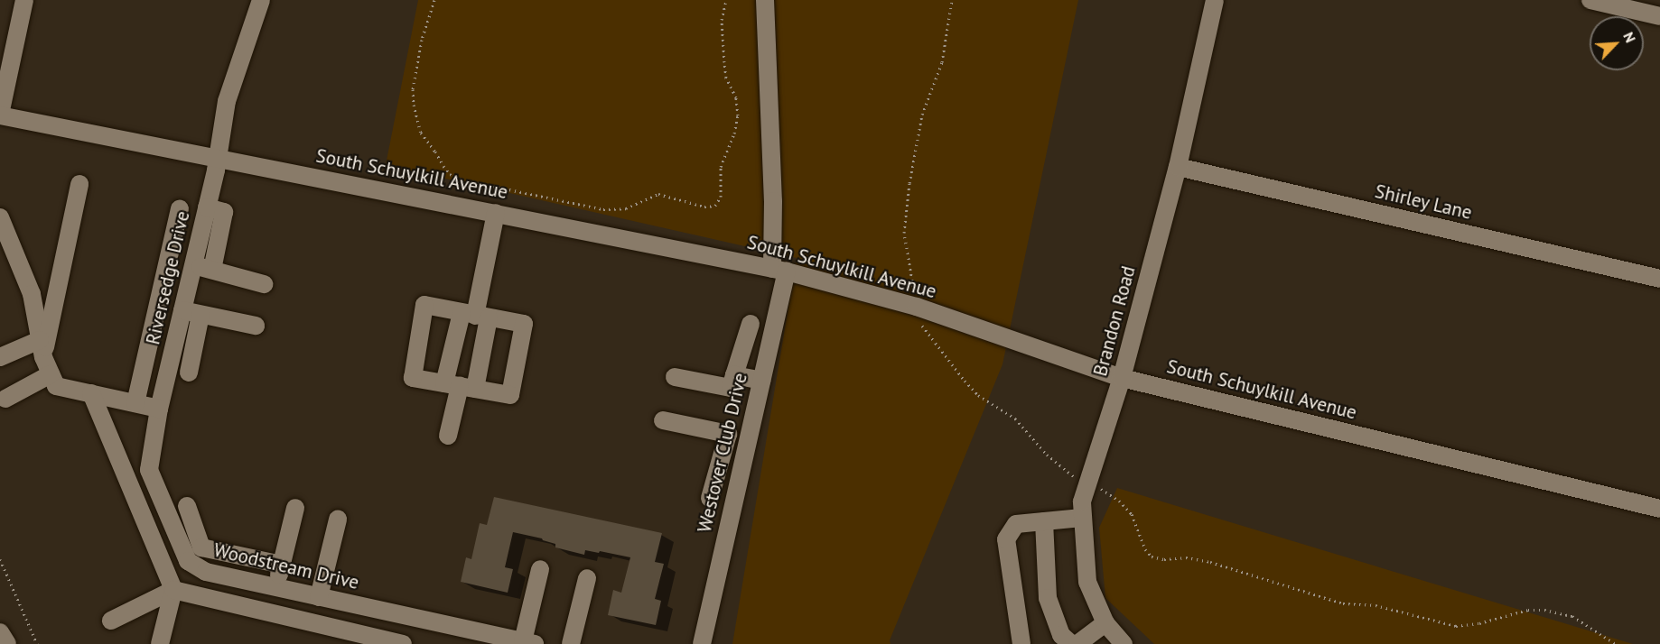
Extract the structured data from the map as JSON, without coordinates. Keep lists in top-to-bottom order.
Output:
{
  "streets": {
    "street": [
      "South Schuylkill Avenue",
      "Shirley Lane",
      "Riversedge Drive",
      "Brandon Road",
      "Westover Club Drive",
      "Woodstream Drive"
    ]
  },
  "crossings": [
    ["South Schuylkill Avenue", "Riversedge Drive"],
    ["South Schuylkill Avenue", "Brandon Road"],
    ["South Schuylkill Avenue", "Westover Club Drive"],
    ["Shirley Lane", "Brandon Road"],
    ["Riversedge Drive", "Woodstream Drive"]
  ],
  "north": "top right"
}
